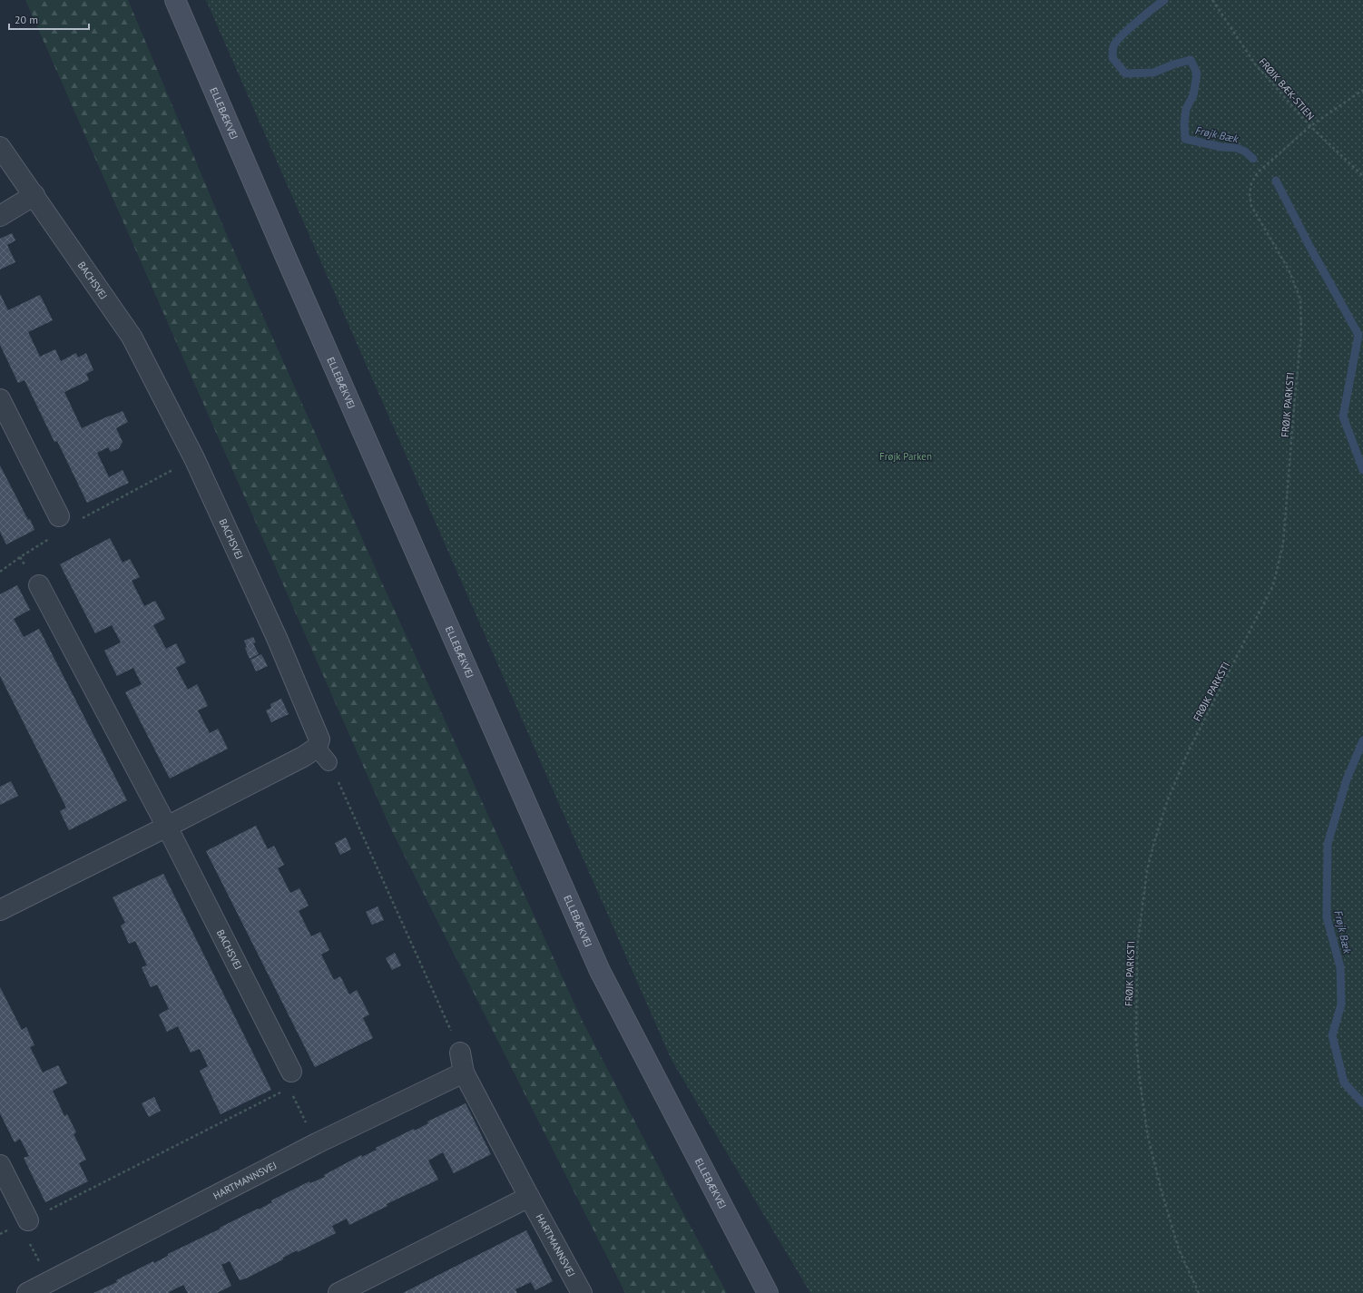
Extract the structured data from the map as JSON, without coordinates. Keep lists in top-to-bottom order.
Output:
{
  "streets": {
    "street": ["ELLEBÆKVEJ", "BACHSVEJ", "HARTMANNSVEJ"],
    "path": ["FRØJK BÆK-STIEN", "FRØJK PARKSTI"]
  },
  "crossings": [
    ["FRØJK BÆK-STIEN", "FRØJK PARKSTI"]
  ],
  "water": ["Frøjk Bæk"],
  "parks": ["Frøjk Parken"],
  "scale_bar": "20 m"
}
